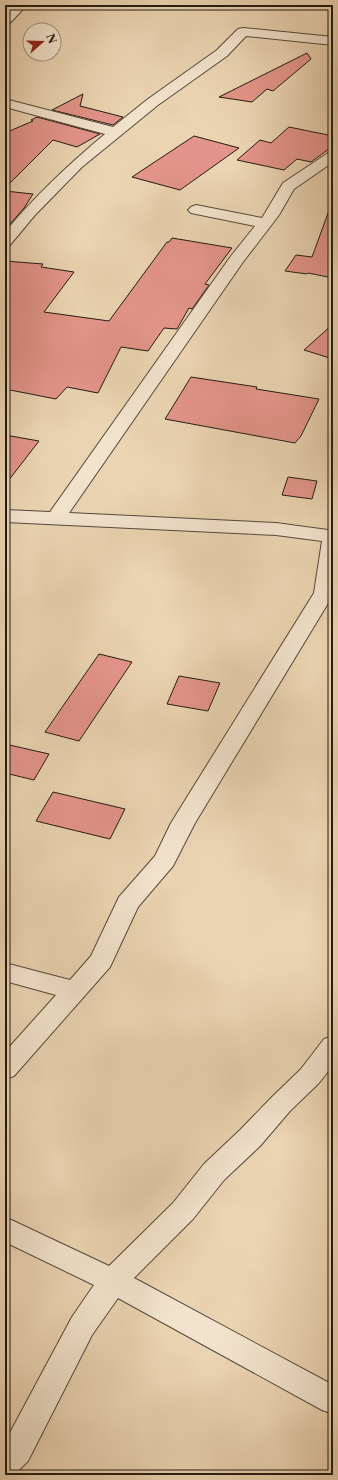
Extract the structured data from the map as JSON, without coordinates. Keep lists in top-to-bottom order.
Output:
{
  "north": "right"
}
